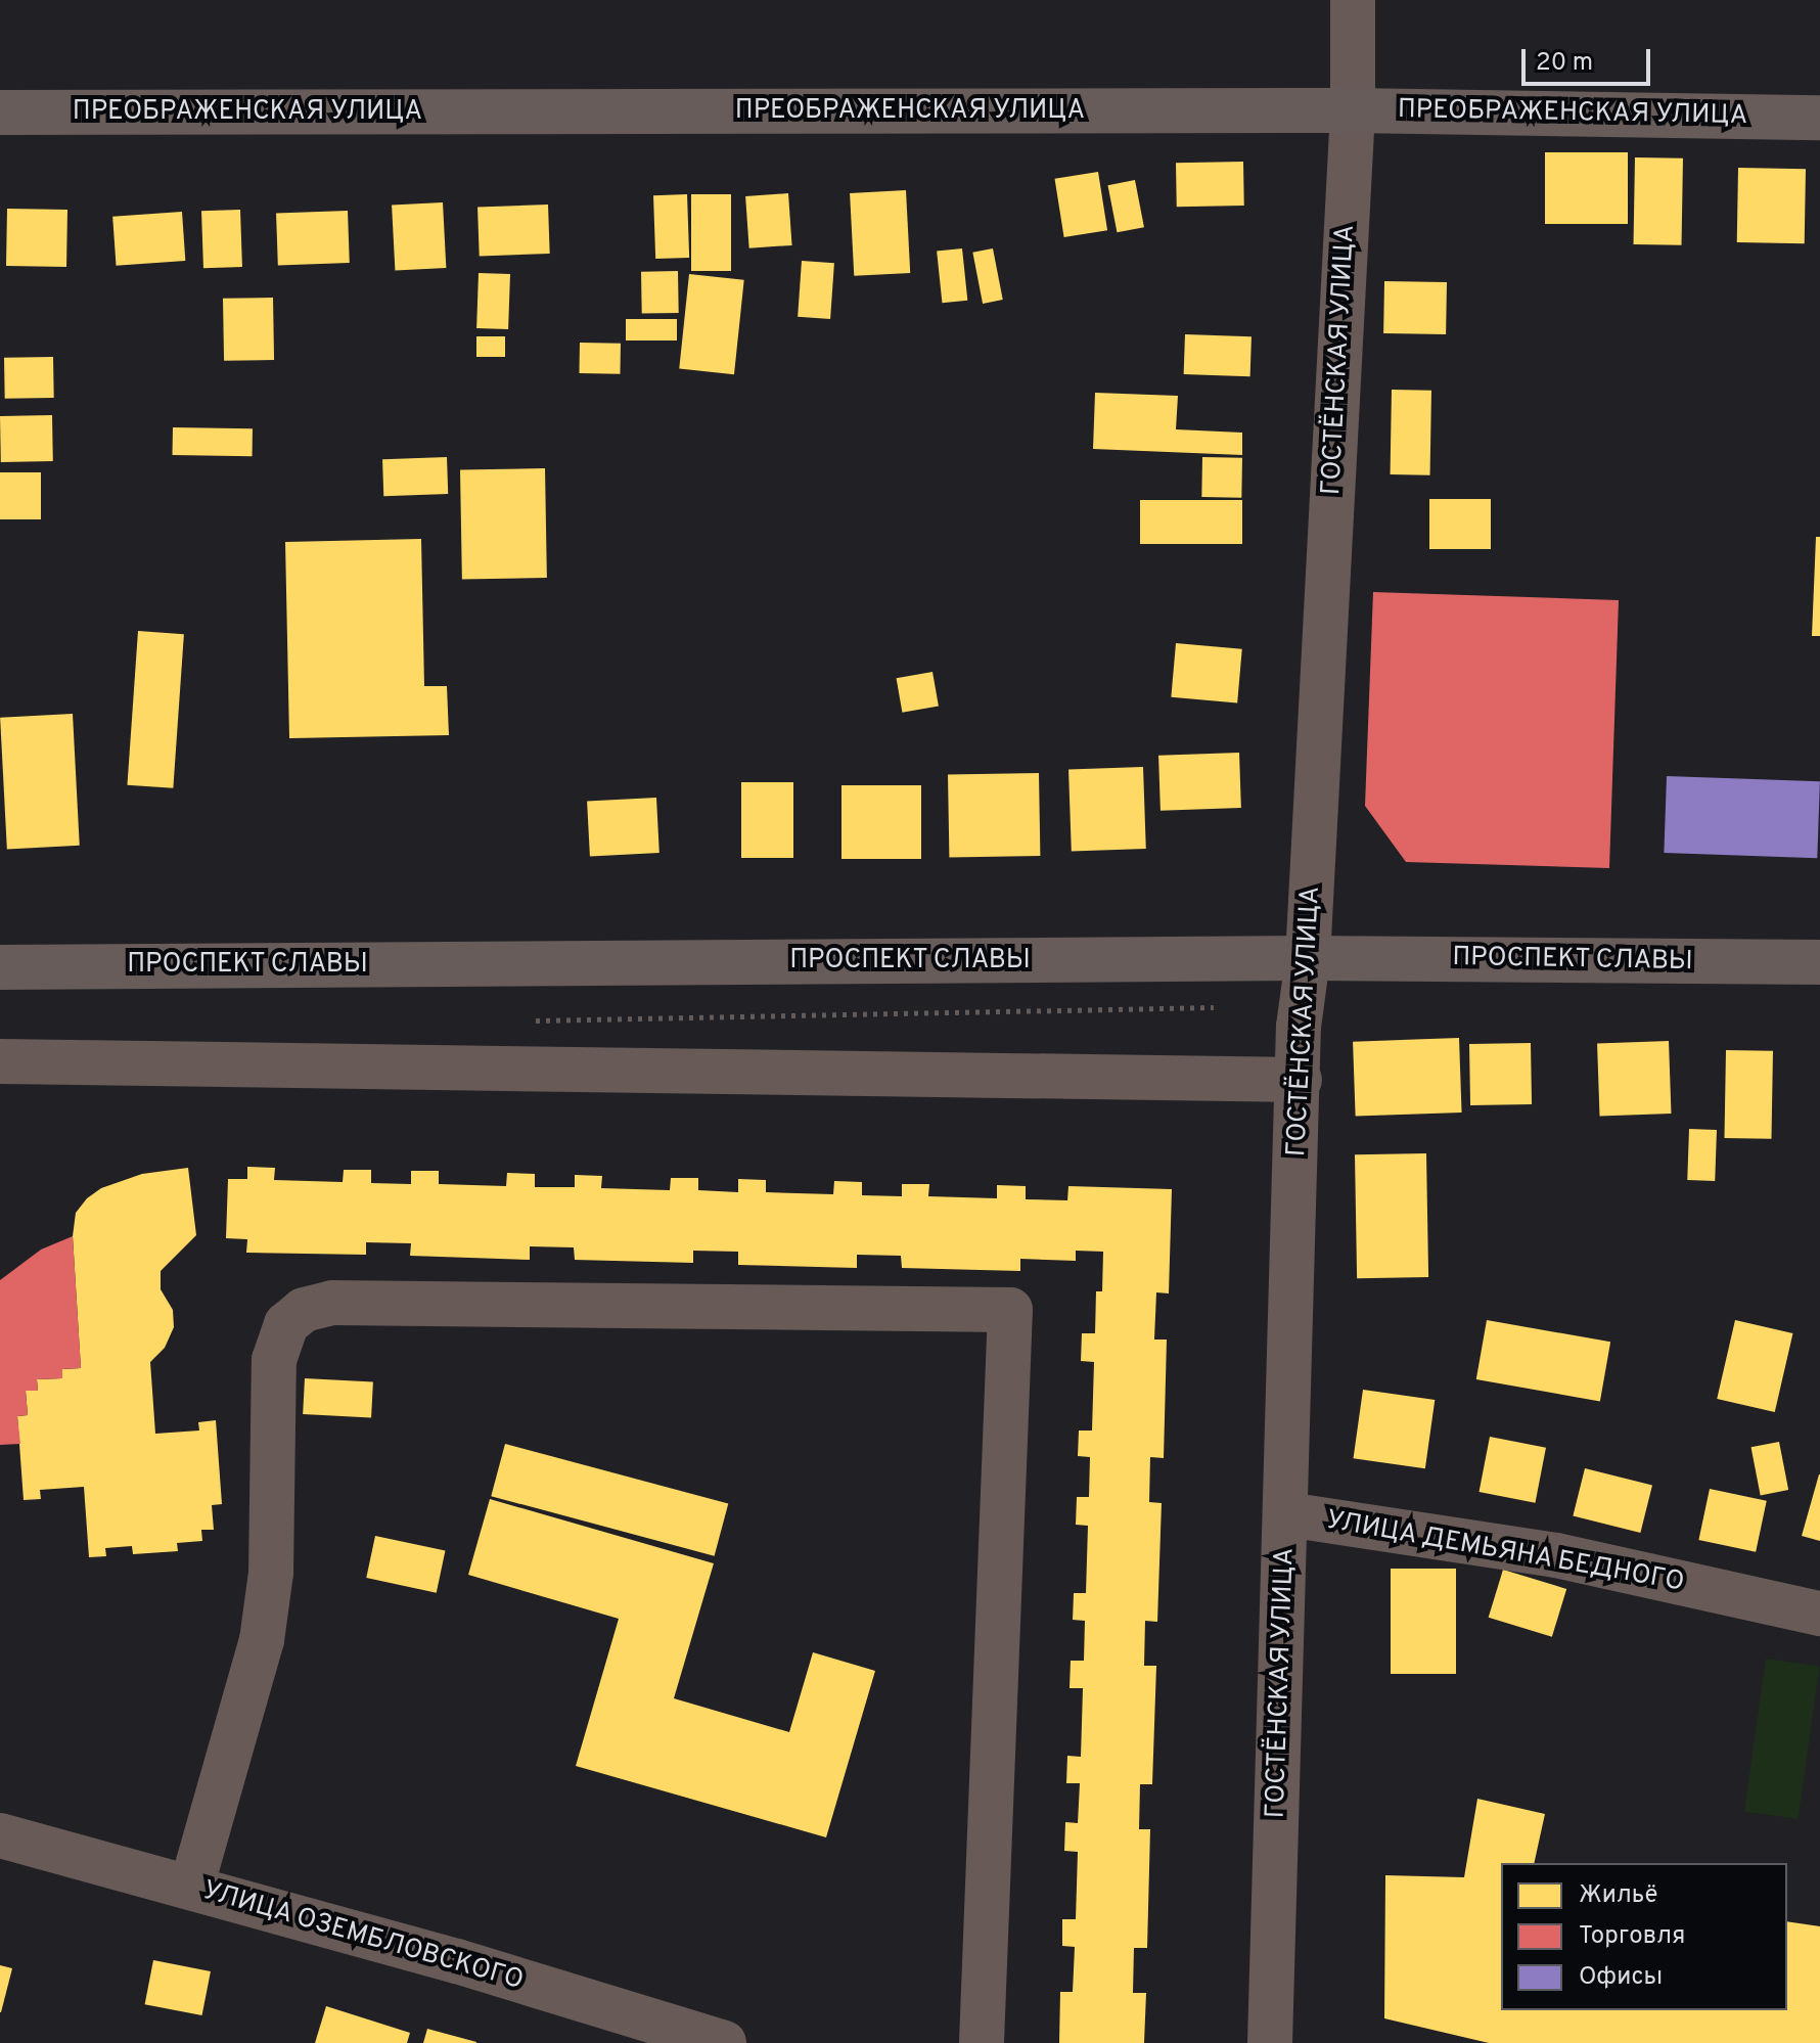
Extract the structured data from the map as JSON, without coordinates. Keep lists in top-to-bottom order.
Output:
{
  "streets": {
    "main road": ["ПРЕОБРАЖЕНСКАЯ УЛИЦА", "ПРОСПЕКТ СЛАВЫ"],
    "street": ["ГОСТЁНСКАЯ УЛИЦА", "УЛИЦА ДЕМЬЯНА БЕДНОГО", "УЛИЦА ОЗЕМБЛОВСКОГО"]
  },
  "crossings": [
    ["ПРЕОБРАЖЕНСКАЯ УЛИЦА", "ГОСТЁНСКАЯ УЛИЦА"],
    ["ГОСТЁНСКАЯ УЛИЦА", "ПРОСПЕКТ СЛАВЫ"],
    ["ГОСТЁНСКАЯ УЛИЦА", "УЛИЦА ДЕМЬЯНА БЕДНОГО"]
  ],
  "legend": ["Жильё", "Торговля", "Офисы"],
  "scale_bar": "20 m"
}
